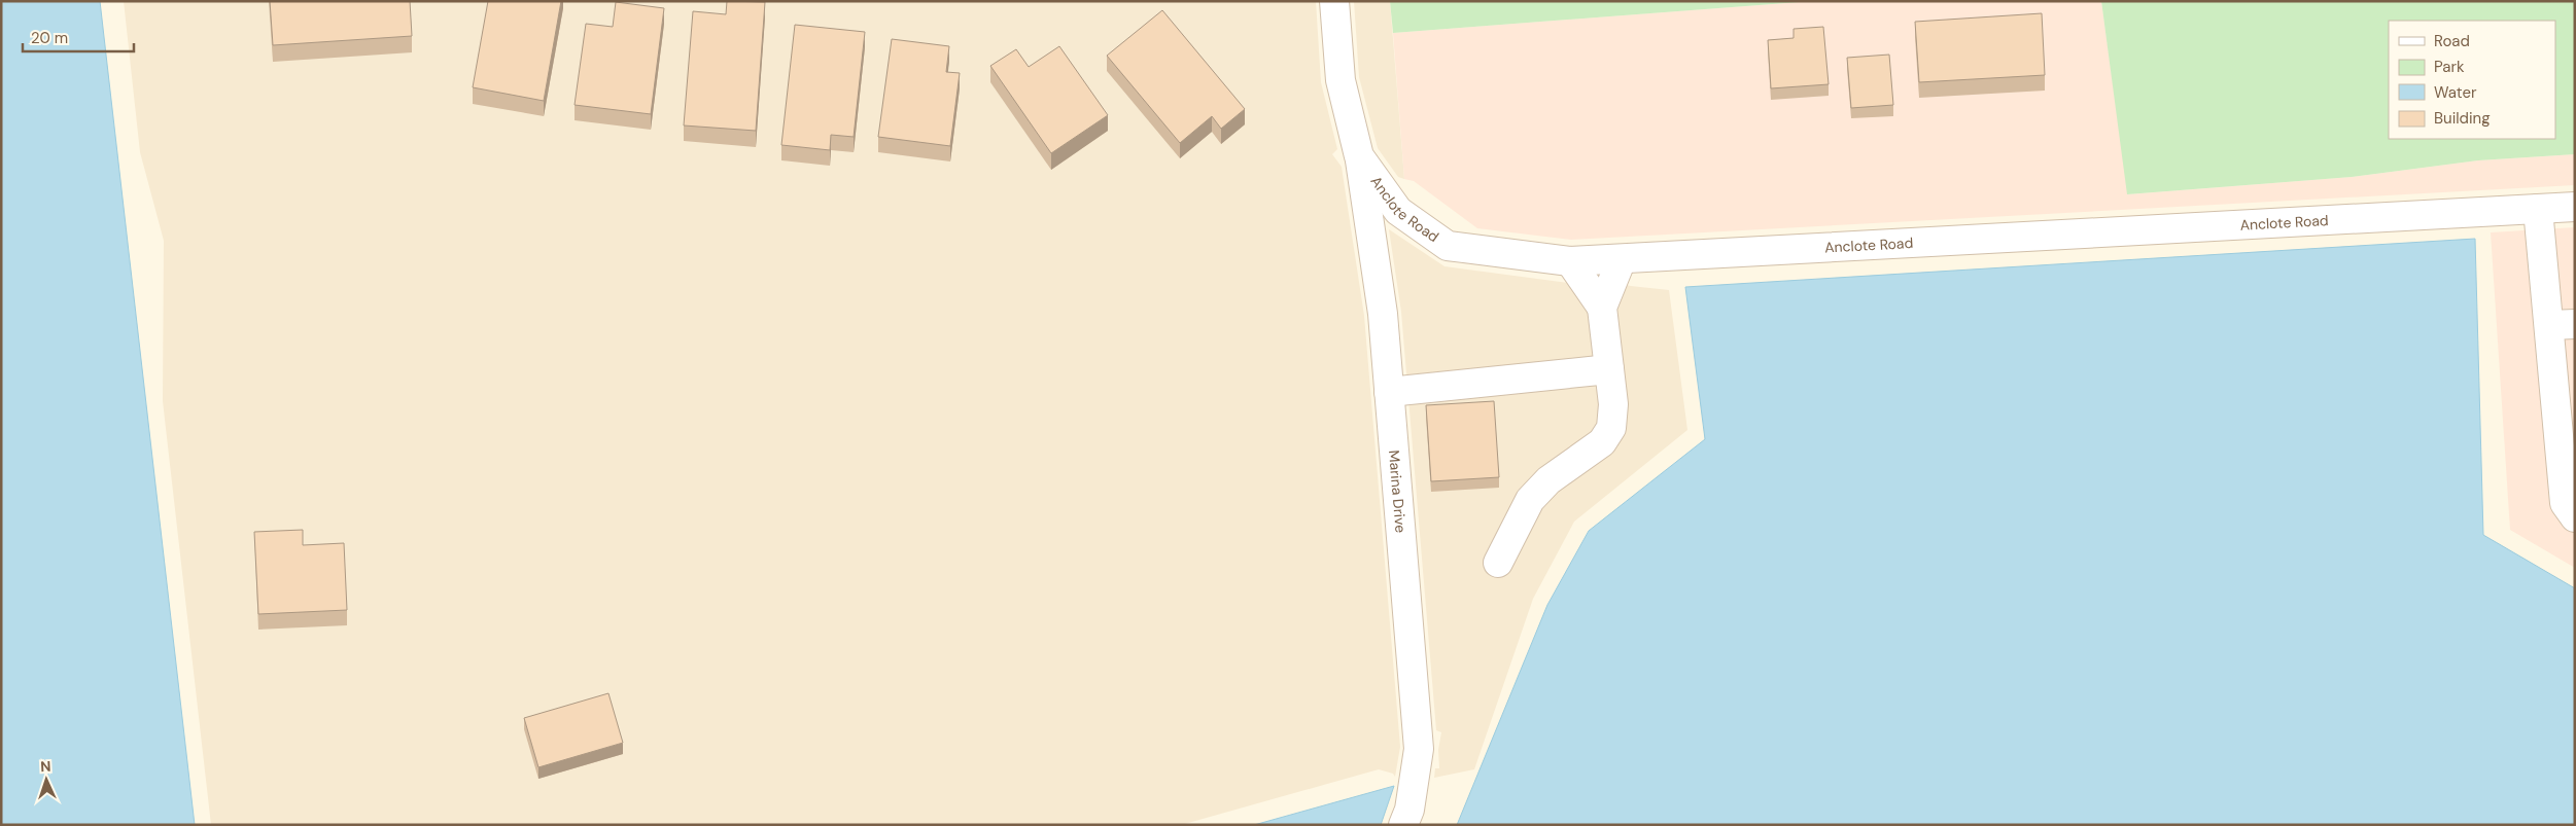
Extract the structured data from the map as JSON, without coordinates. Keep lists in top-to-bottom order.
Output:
{
  "streets": {
    "street": ["Anclote Road", "Marina Drive"]
  },
  "crossings": [
    ["Anclote Road", "Marina Drive"]
  ],
  "legend": [
    "Road",
    "Park",
    "Water",
    "Building"
  ],
  "scale_bar": "20 m",
  "north": "top"
}
